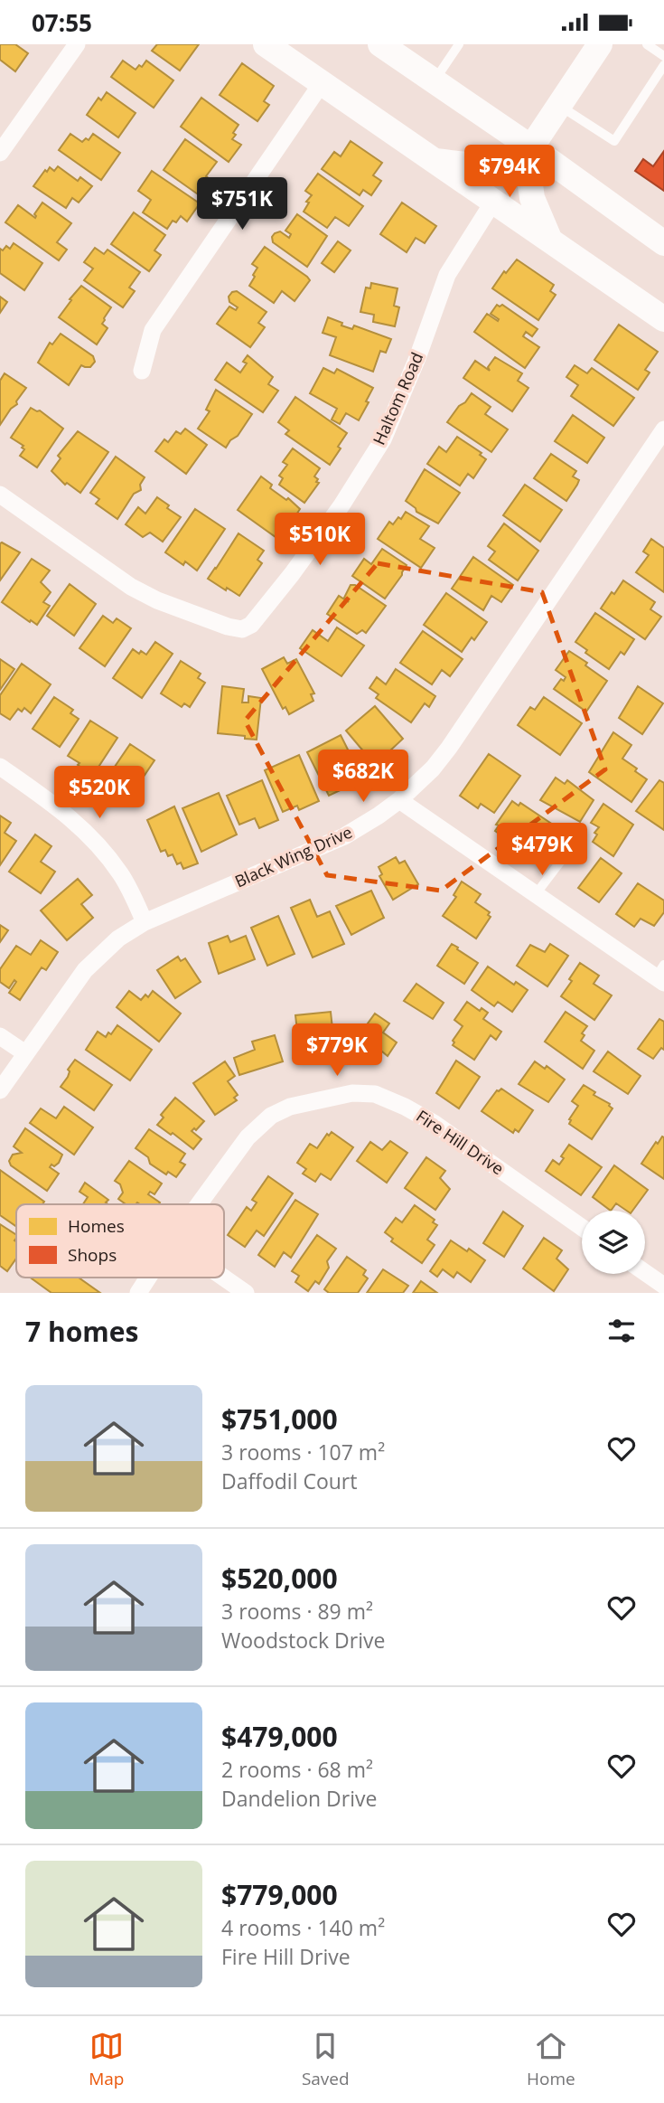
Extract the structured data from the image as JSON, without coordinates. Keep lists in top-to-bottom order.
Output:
{
  "streets": {
    "street": ["Haltom Road", "Black Wing Drive", "Fire Hill Drive"]
  },
  "legend": ["Homes", "Shops"],
  "page": {
    "status": "07:55",
    "price": [
      "$794K",
      "$751K",
      "$510K",
      "$682K",
      "$520K",
      "$479K",
      "$779K"
    ],
    "heading": "7 homes",
    "list": [
      {
        "name": "$751,000",
        "note": "3 rooms · 107 m² · Daffodil Court"
      },
      {
        "name": "$520,000",
        "note": "3 rooms · 89 m² · Woodstock Drive"
      },
      {
        "name": "$479,000",
        "note": "2 rooms · 68 m² · Dandelion Drive"
      },
      {
        "name": "$779,000",
        "note": "4 rooms · 140 m² · Fire Hill Drive"
      }
    ],
    "tabs": ["Map", "Saved", "Home"]
  }
}
